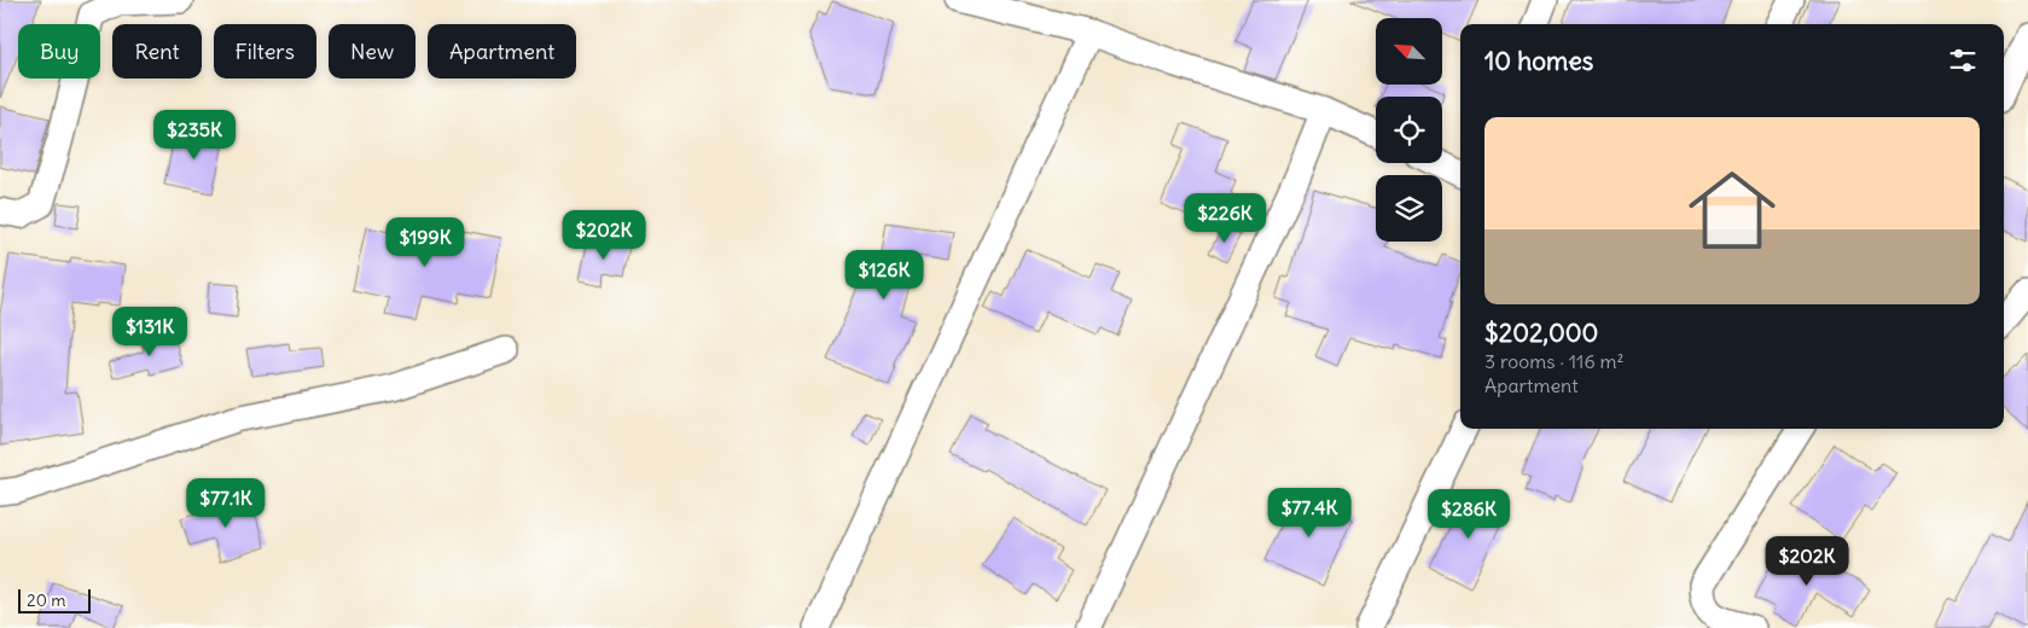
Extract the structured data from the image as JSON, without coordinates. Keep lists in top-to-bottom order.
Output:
{
  "scale_bar": "20 m",
  "north": "top left",
  "page": {
    "chip": [
      "Buy",
      "Rent",
      "Filters",
      "New",
      "Apartment"
    ],
    "heading": "10 homes",
    "list": [
      {
        "name": "$202,000",
        "note": "3 rooms · 116 m² · Apartment"
      }
    ],
    "price": [
      "$235K",
      "$226K",
      "$202K",
      "$199K",
      "$126K",
      "$131K",
      "$77.1K",
      "$77.4K",
      "$286K",
      "$202K"
    ],
    "scale": "20 m"
  }
}
